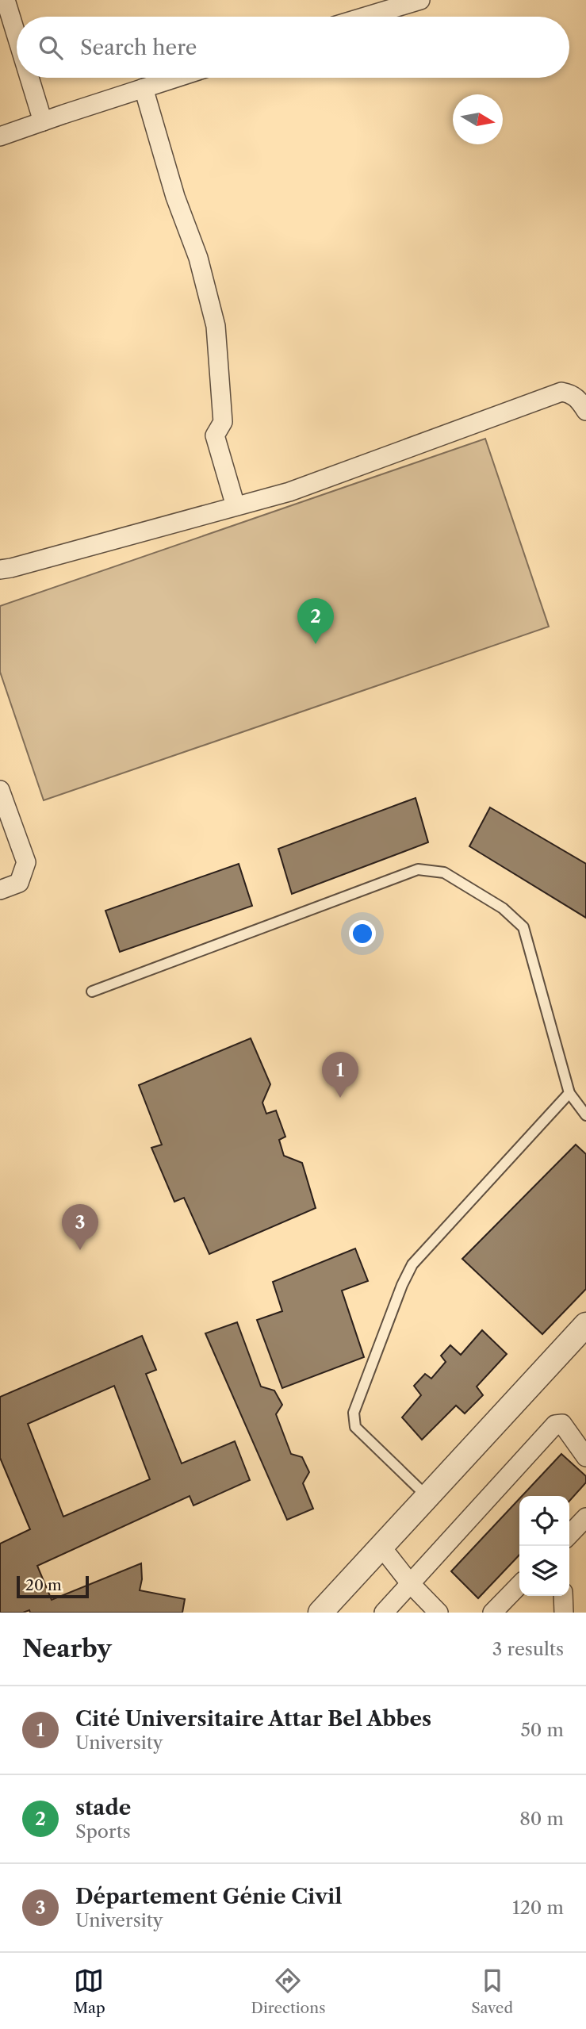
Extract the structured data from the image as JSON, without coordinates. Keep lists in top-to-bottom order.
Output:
{
  "scale_bar": "20 m",
  "north": "right",
  "page": {
    "search": "Search here",
    "pins": ["2", "1", "3"],
    "scale": "20 m",
    "heading": ["Nearby", "3 results"],
    "list": [
      {
        "mark": "1",
        "name": "Cité Universitaire Attar Bel Abbes",
        "note": "University",
        "value": "50 m"
      },
      {
        "mark": "2",
        "name": "stade",
        "note": "Sports",
        "value": "80 m"
      },
      {
        "mark": "3",
        "name": "Département Génie Civil",
        "note": "University",
        "value": "120 m"
      }
    ],
    "nav": ["Map", "Directions", "Saved"]
  }
}
